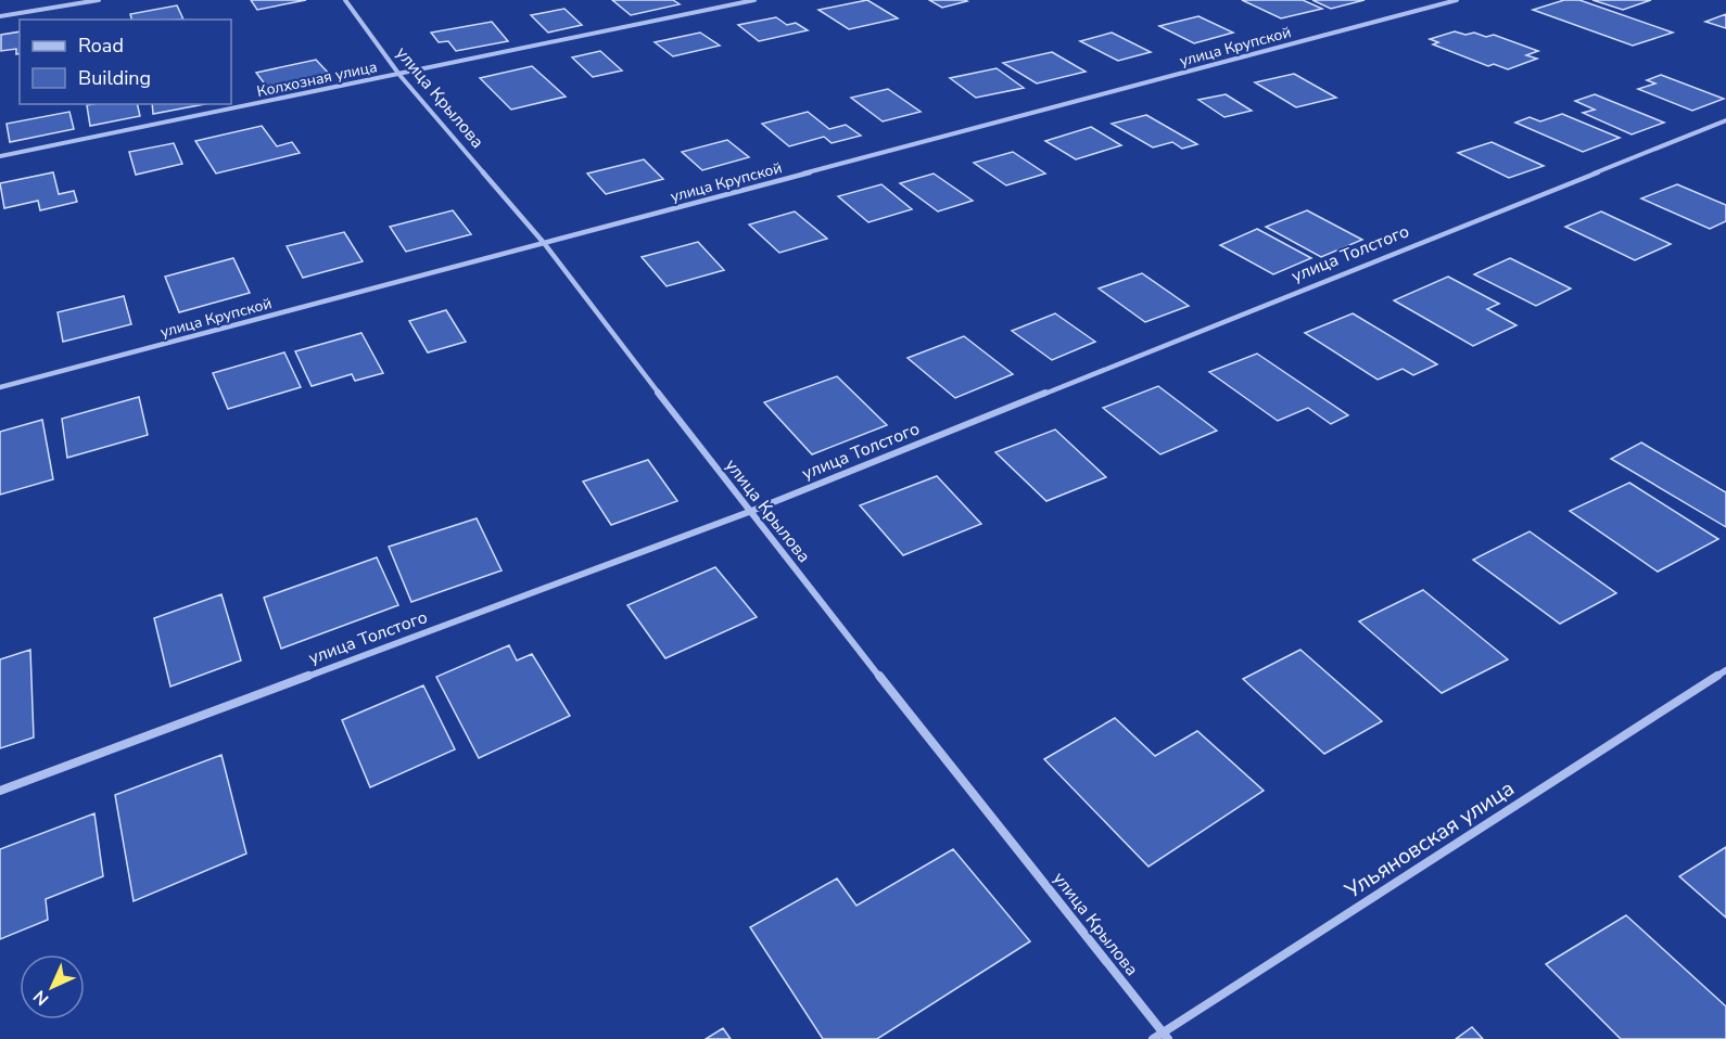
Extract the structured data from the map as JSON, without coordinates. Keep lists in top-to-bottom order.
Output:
{
  "streets": {
    "street": [
      "улица Крупской",
      "Колхозная улица",
      "улица Крылова",
      "улица Толстого",
      "Ульяновская улица"
    ]
  },
  "crossings": [
    ["улица Крупской", "улица Крылова"],
    ["Колхозная улица", "улица Крылова"],
    ["улица Крылова", "улица Толстого"],
    ["улица Крылова", "Ульяновская улица"]
  ],
  "legend": ["Road", "Building"],
  "north": "bottom left"
}
